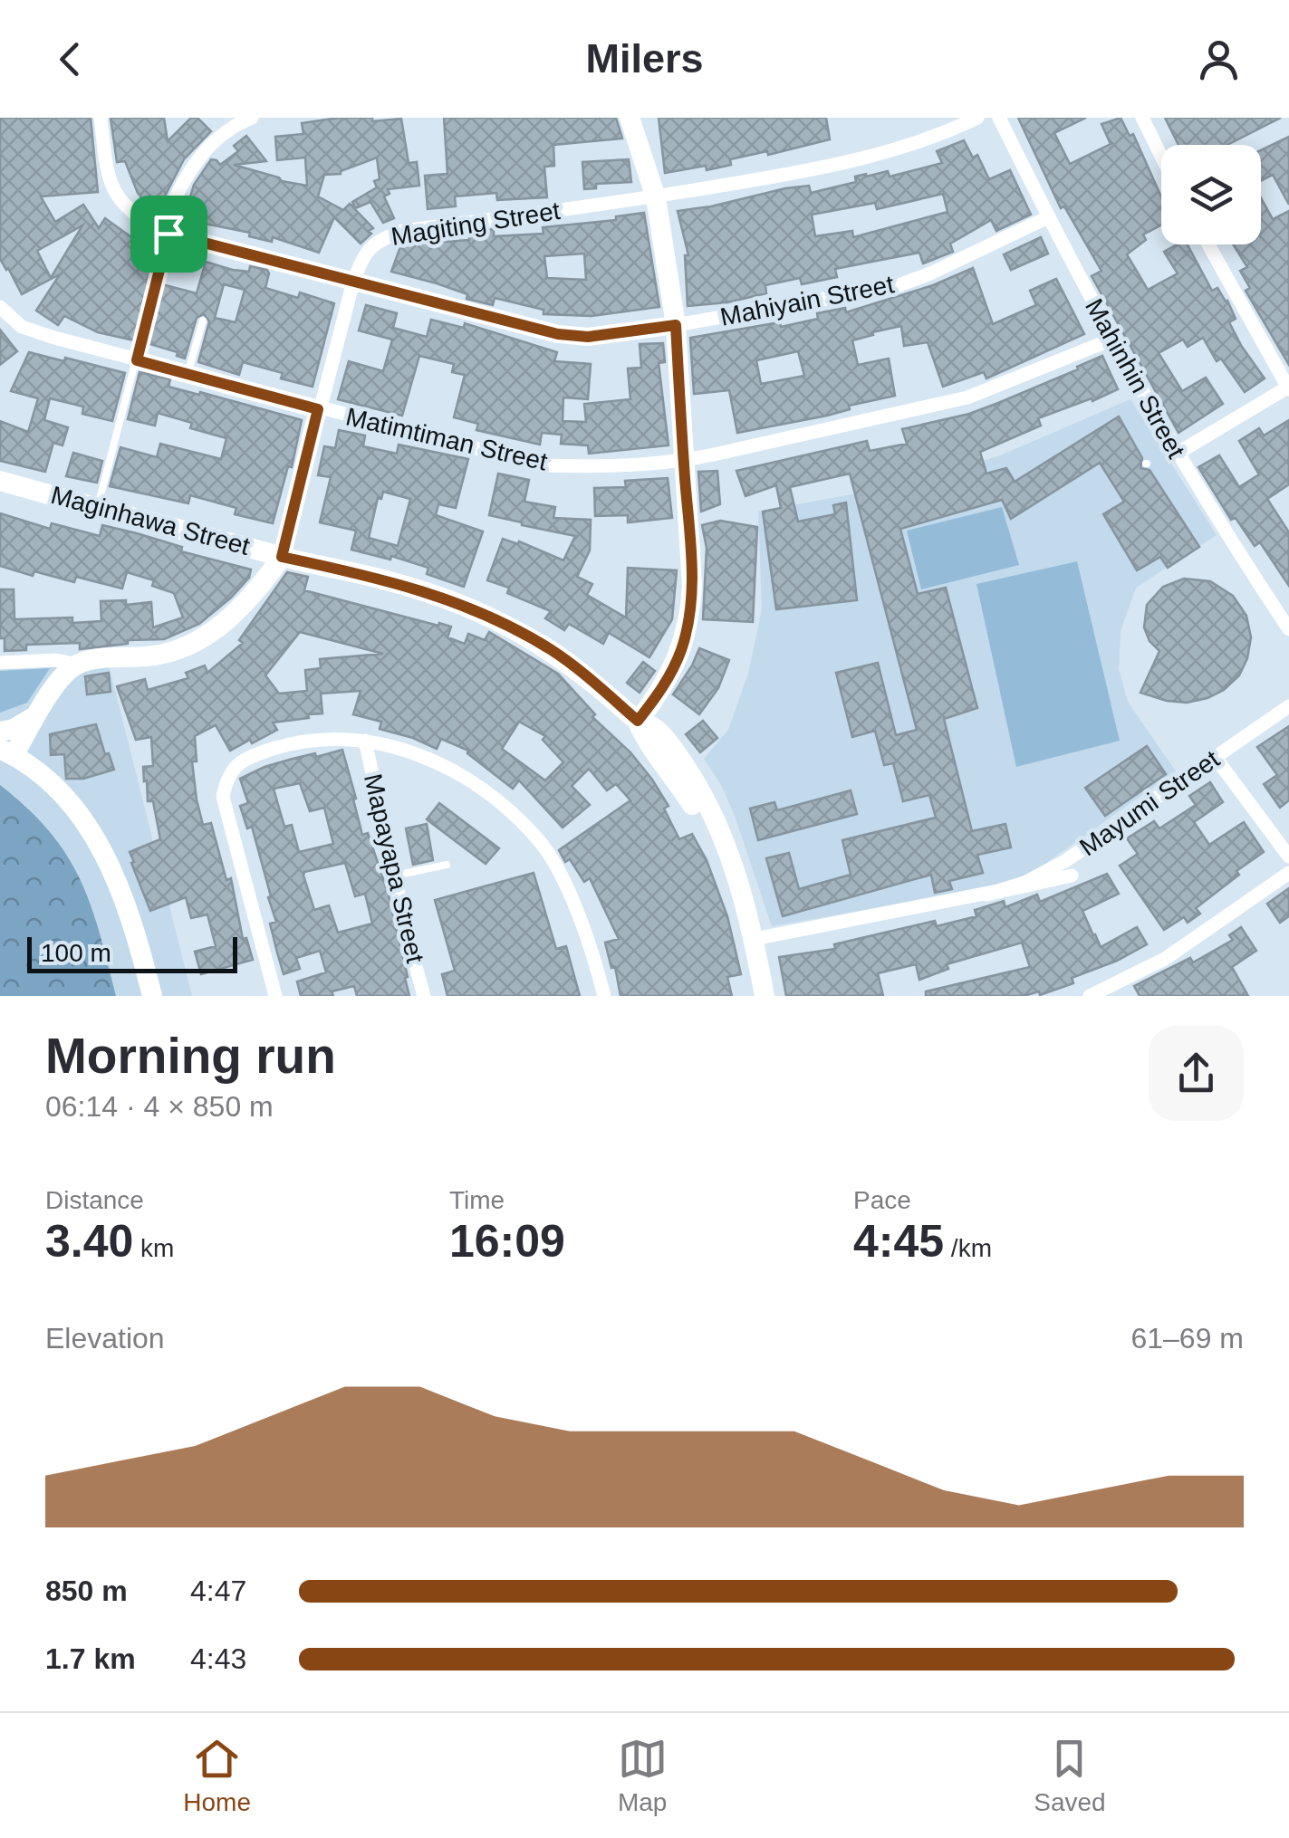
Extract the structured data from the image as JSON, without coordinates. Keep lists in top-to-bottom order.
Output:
{
  "streets": {
    "street": [
      "Magiting Street",
      "Mahiyain Street",
      "Mahinhin Street",
      "Matimtiman Street",
      "Maginhawa Street",
      "Mayumi Street",
      "Mapayapa Street"
    ]
  },
  "crossings": [
    ["Magiting Street", "Mahiyain Street"],
    ["Magiting Street", "Matimtiman Street"],
    ["Magiting Street", "Maginhawa Street"],
    ["Mahiyain Street", "Mahinhin Street"],
    ["Mahinhin Street", "Matimtiman Street"],
    ["Maginhawa Street", "Mayumi Street"]
  ],
  "scale_bar": "100 m",
  "page": {
    "header": "Milers",
    "scale": "100 m",
    "heading": ["Morning run", "06:14 · 4 × 850 m"],
    "stats": [
      ["Distance", "3.40 km"],
      ["Time", "16:09"],
      ["Pace", "4:45 /km"]
    ],
    "chart": ["Elevation", "61–69 m"],
    "list": [
      {
        "name": "850 m",
        "note": "4:47"
      },
      {
        "name": "1.7 km",
        "note": "4:43"
      }
    ],
    "tabs": ["Home", "Map", "Saved"]
  }
}
